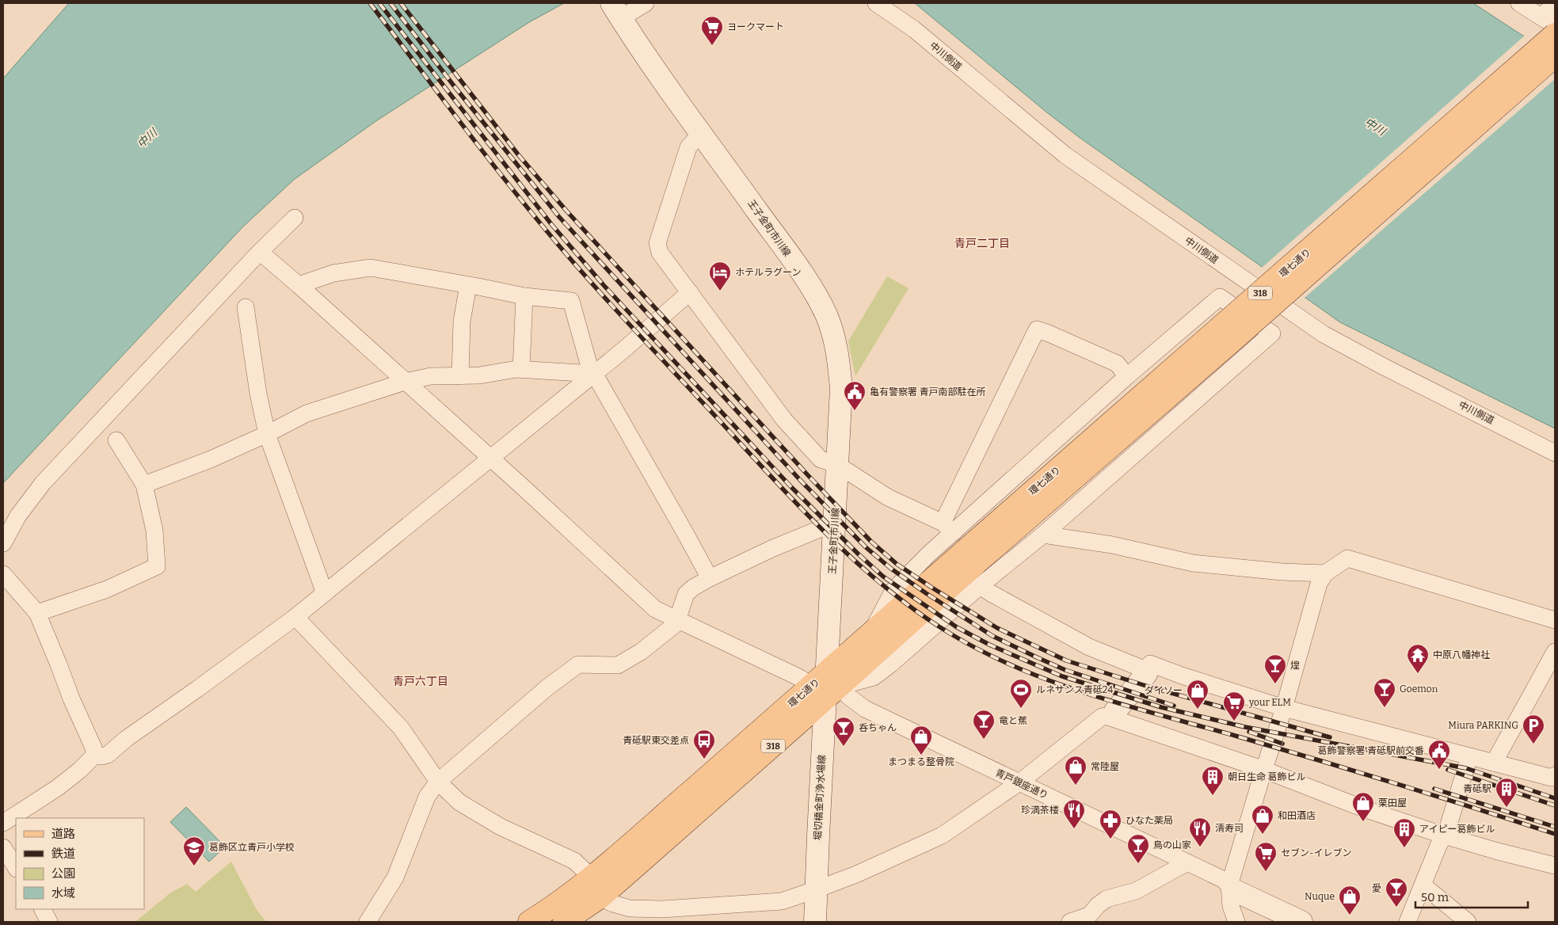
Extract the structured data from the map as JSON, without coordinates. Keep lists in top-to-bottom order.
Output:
{
  "streets": {
    "main road": [
      "王子金町市川線",
      "環七通り",
      "318",
      "堀切橋金町浄水場線"
    ],
    "street": ["中川側道", "青戸銀座通り"]
  },
  "crossings": [
    ["王子金町市川線", "環七通り"],
    ["王子金町市川線", "青戸銀座通り"],
    ["王子金町市川線", "堀切橋金町浄水場線"],
    ["環七通り", "青戸銀座通り"],
    ["環七通り", "堀切橋金町浄水場線"],
    ["青戸銀座通り", "堀切橋金町浄水場線"]
  ],
  "districts": ["青戸二丁目", "青戸六丁目"],
  "water": ["中川"],
  "places": {
    "supermarket": ["ヨークマート", "your ELM", "セブン-イレブン"],
    "hotel": ["ホテルラグーン"],
    "public building": ["亀有警察署 青戸南部駐在所", "葛飾警察署 青砥駅前交番"],
    "temple": ["中原八幡神社"],
    "bar": [
      "煌",
      "Goemon",
      "竜と蕉",
      "呑ちゃん",
      "鳥の山家",
      "愛"
    ],
    "sports": ["ルネサンス青砥24"],
    "shop": [
      "ダイソー",
      "まつまる整骨院",
      "常陸屋",
      "栗田屋",
      "和田酒店",
      "Nuque"
    ],
    "parking": ["Miura PARKING"],
    "bus stop": ["青砥駅東交差点"],
    "building": ["朝日生命 葛飾ビル", "青砥駅", "アイピー葛飾ビル"],
    "restaurant": ["珍満茶楼", "清寿司"],
    "pharmacy": ["ひなた薬局"],
    "school or university": ["葛飾区立青戸小学校"]
  },
  "legend": [
    "道路",
    "鉄道",
    "公園",
    "水域"
  ],
  "scale_bar": "50 m"
}
